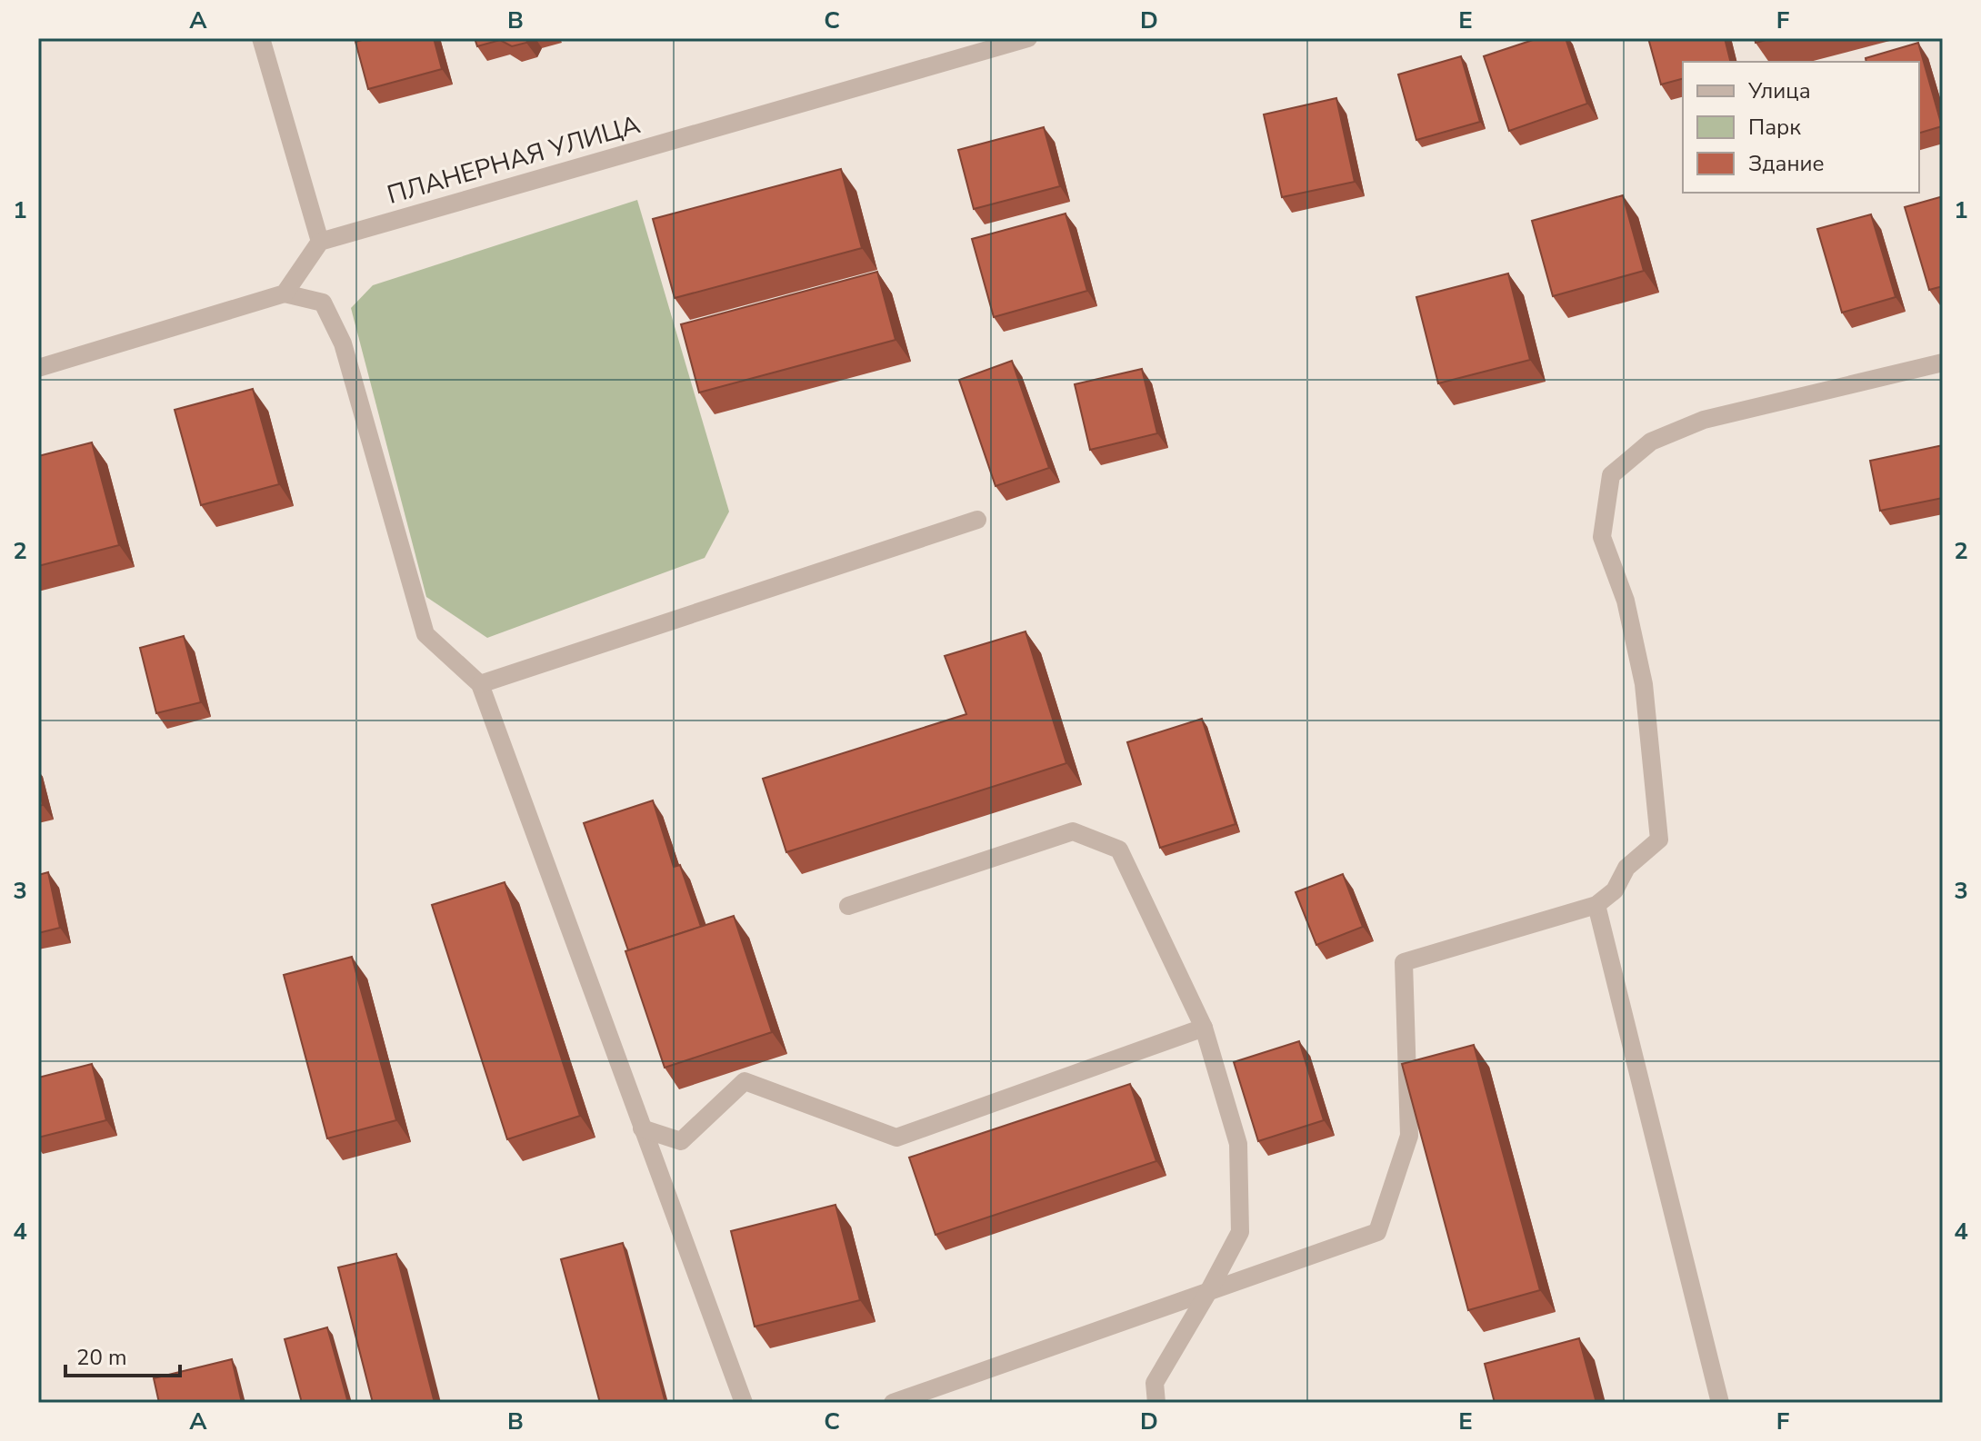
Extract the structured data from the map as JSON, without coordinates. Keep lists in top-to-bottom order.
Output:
{
  "streets": {
    "street": ["ПЛАНЕРНАЯ УЛИЦА"]
  },
  "legend": ["Улица", "Парк", "Здание"],
  "scale_bar": "20 m",
  "grid": {
    "columns": [
      "A",
      "B",
      "C",
      "D",
      "E",
      "F"
    ],
    "rows": [
      "1",
      "2",
      "3",
      "4"
    ]
  }
}
